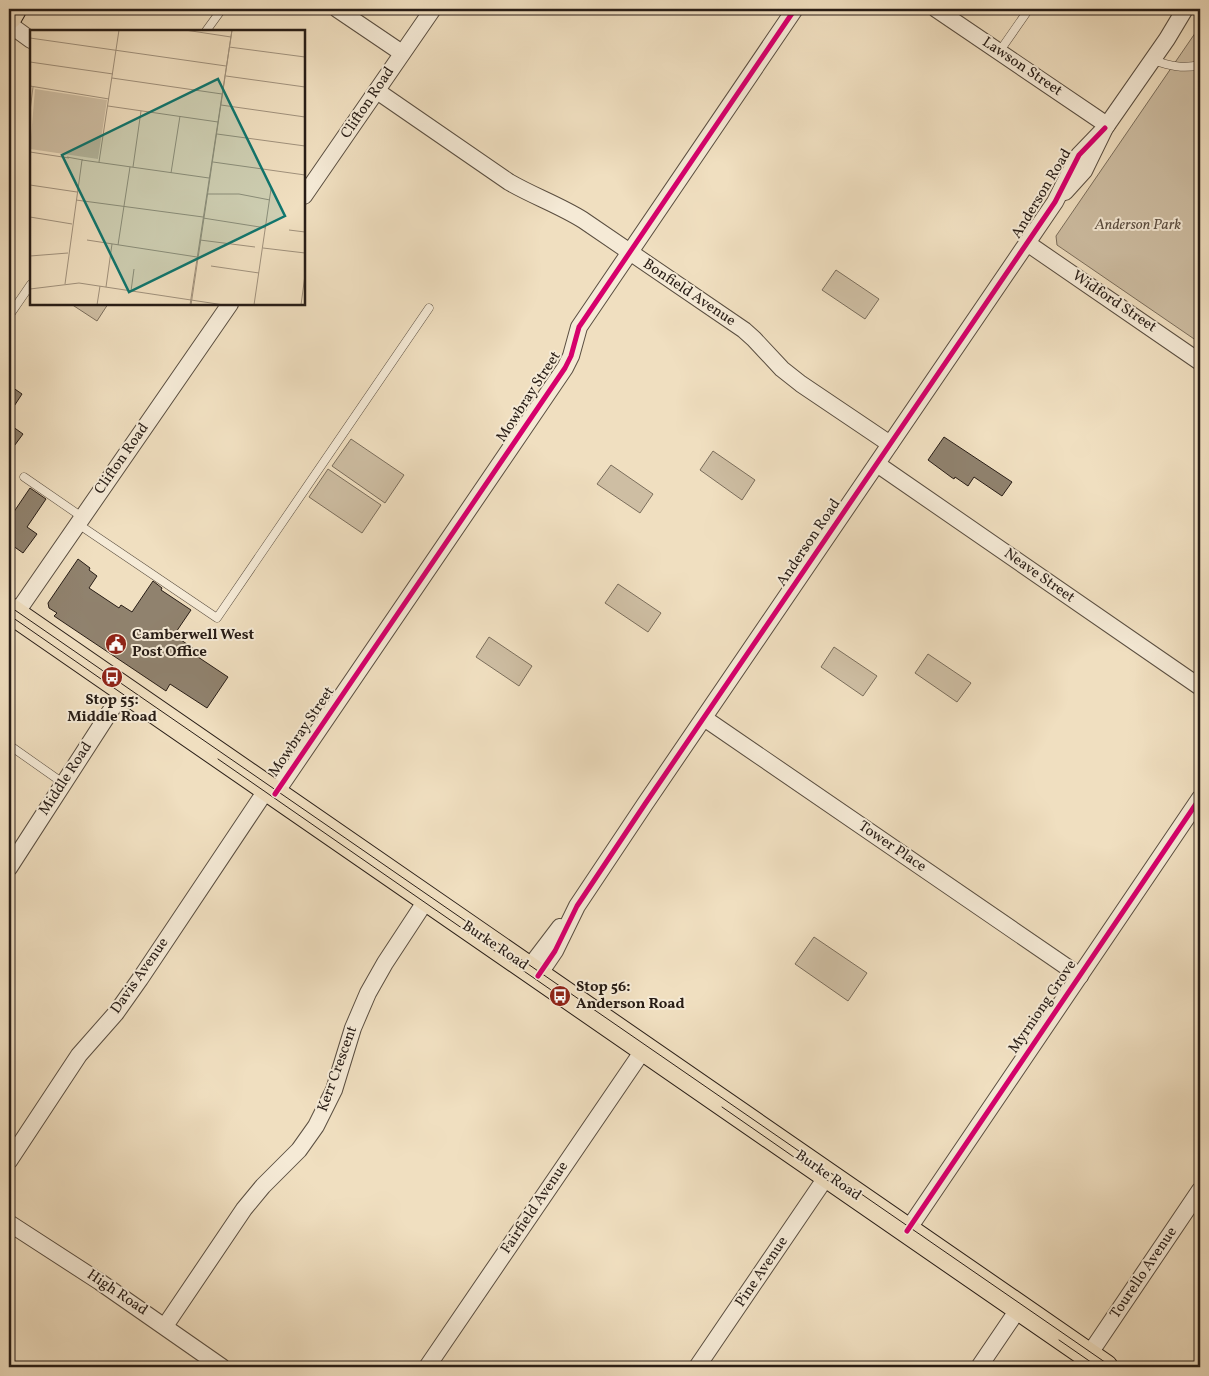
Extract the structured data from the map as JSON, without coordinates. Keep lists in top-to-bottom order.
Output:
{
  "streets": {
    "main road": ["Burke Road"],
    "street": [
      "Lawson Street",
      "Clifton Road",
      "Anderson Road",
      "Bonfield Avenue",
      "Widford Street",
      "Mowbray Street",
      "Neave Street",
      "Middle Road",
      "Tower Place",
      "Davis Avenue",
      "Myrniong Grove",
      "Kerr Crescent",
      "Fairfield Avenue",
      "Pine Avenue",
      "Tourello Avenue",
      "High Road"
    ]
  },
  "crossings": [
    ["Lawson Street", "Anderson Road"],
    ["Clifton Road", "Bonfield Avenue"],
    ["Clifton Road", "Burke Road"],
    ["Anderson Road", "Bonfield Avenue"],
    ["Anderson Road", "Widford Street"],
    ["Anderson Road", "Neave Street"],
    ["Anderson Road", "Tower Place"],
    ["Anderson Road", "Burke Road"],
    ["Bonfield Avenue", "Mowbray Street"],
    ["Mowbray Street", "Burke Road"],
    ["Mowbray Street", "Davis Avenue"],
    ["Middle Road", "Burke Road"],
    ["Tower Place", "Myrniong Grove"],
    ["Burke Road", "Davis Avenue"],
    ["Burke Road", "Myrniong Grove"],
    ["Burke Road", "Kerr Crescent"],
    ["Burke Road", "Fairfield Avenue"],
    ["Burke Road", "Pine Avenue"],
    ["Burke Road", "Tourello Avenue"],
    ["Kerr Crescent", "High Road"]
  ],
  "parks": ["Anderson Park"],
  "places": {
    "public building": ["Camberwell West Post Office"],
    "bus stop": ["Stop 55: Middle Road", "Stop 56: Anderson Road"]
  }
}
